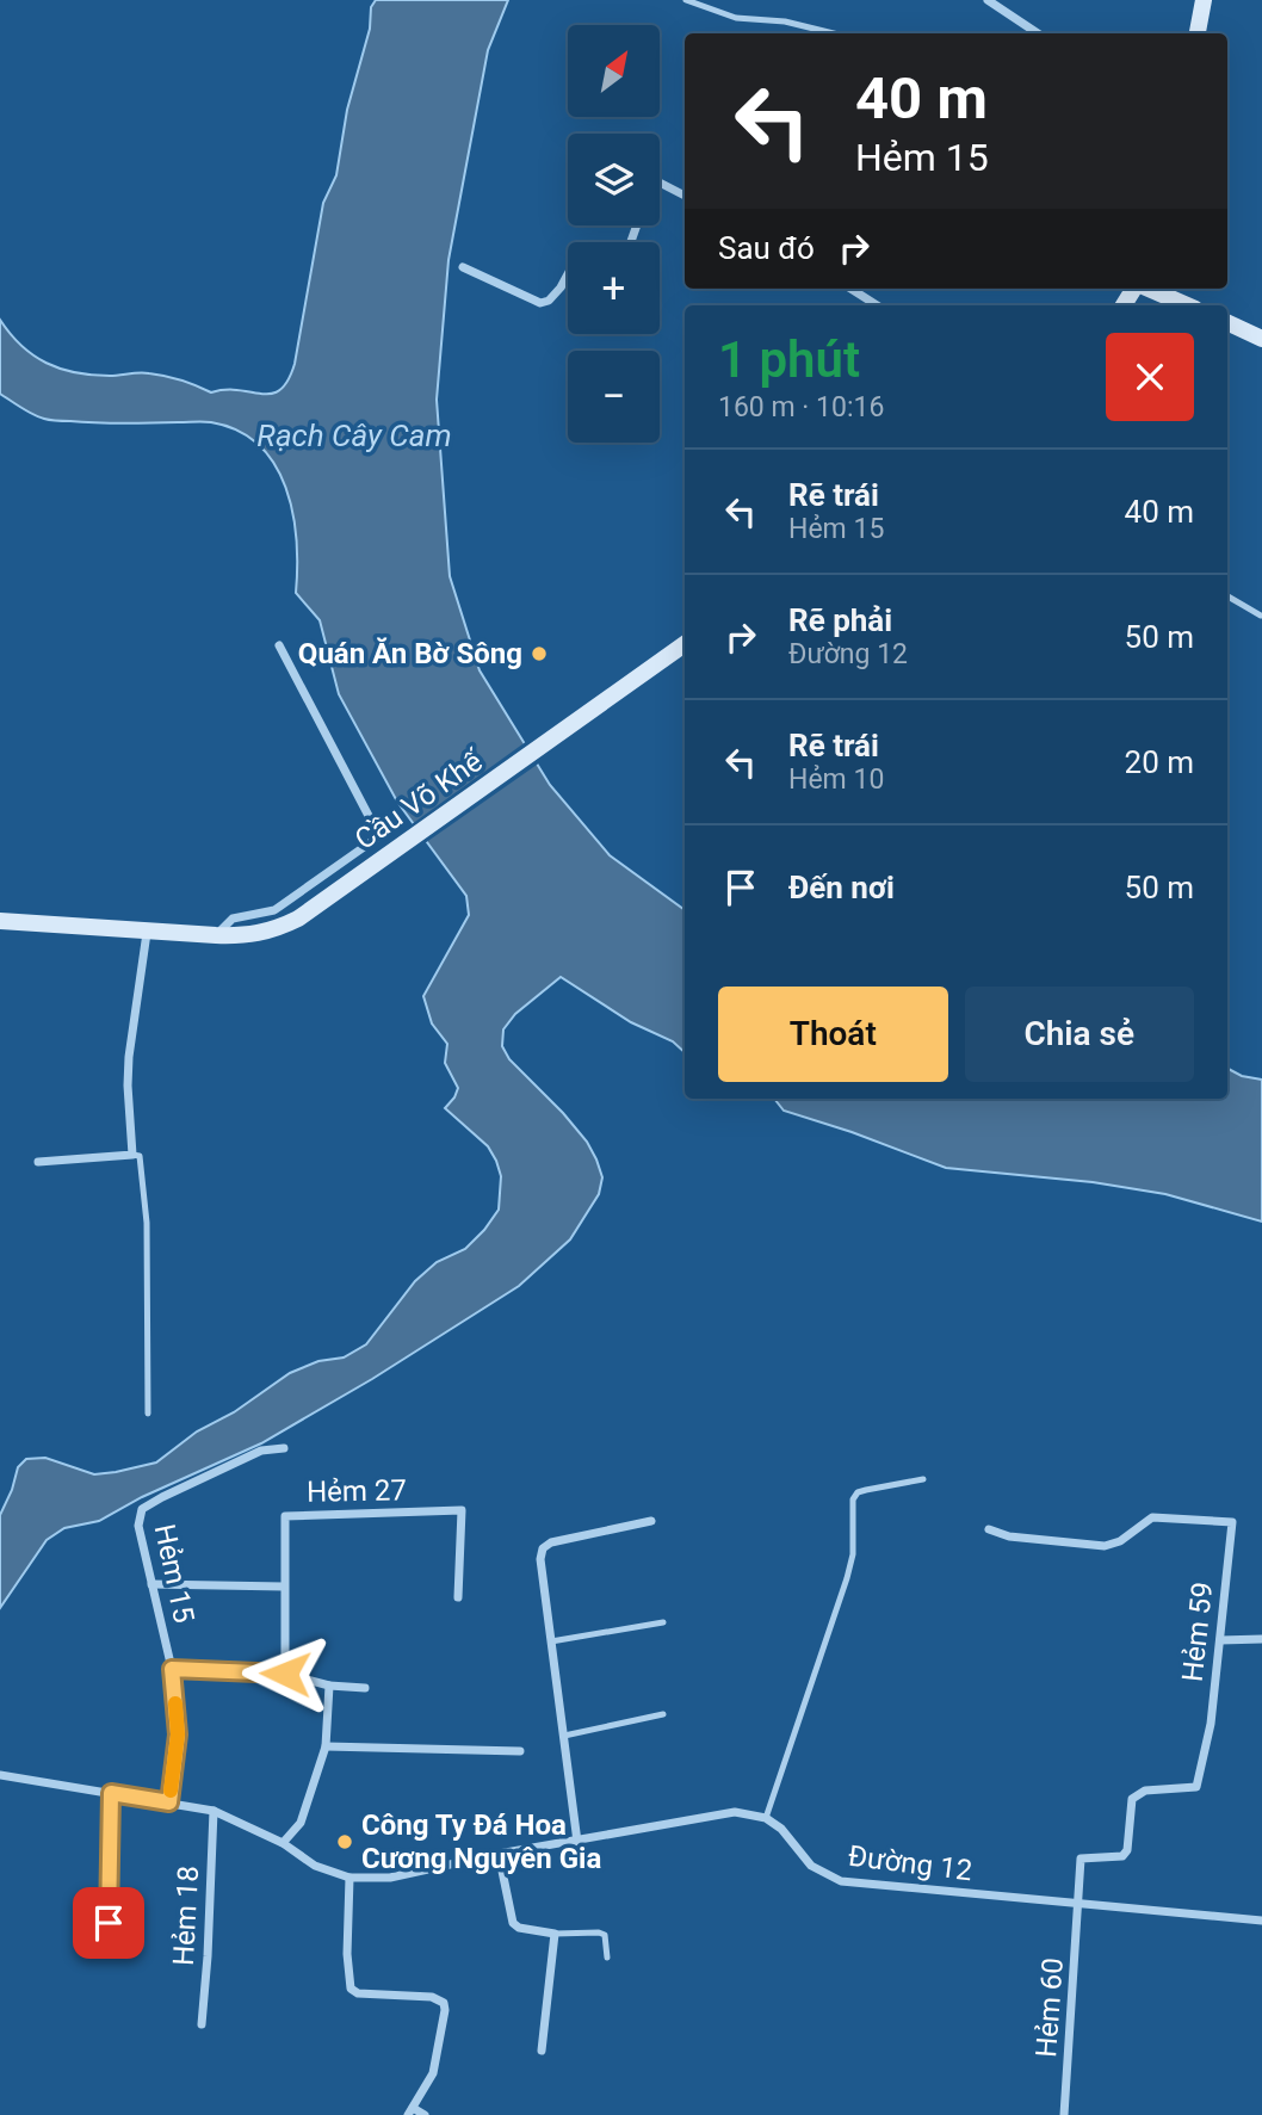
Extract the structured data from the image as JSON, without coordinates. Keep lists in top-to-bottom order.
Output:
{
  "streets": {
    "main road": ["Cầu Võ Khế"],
    "street": [
      "Hẻm 27",
      "Hẻm 15",
      "Hẻm 59",
      "Đường 12",
      "Hẻm 18",
      "Hẻm 60"
    ]
  },
  "crossings": [
    ["Hẻm 59", "Đường 12"],
    ["Hẻm 59", "Hẻm 60"],
    ["Đường 12", "Hẻm 60"]
  ],
  "water": ["Rạch Cây Cam"],
  "places": ["Quán Ăn Bờ Sông", "Công Ty Đá Hoa Cương Nguyên Gia"],
  "north": "top right",
  "page": {
    "map_buttons": ["+", "−"],
    "turn": ["40 m", "Hẻm 15"],
    "then": "Sau đó",
    "heading": ["1 phút", "160 m · 10:16"],
    "list": [
      {
        "name": "Rẽ trái",
        "note": "Hẻm 15",
        "value": "40 m"
      },
      {
        "name": "Rẽ phải",
        "note": "Đường 12",
        "value": "50 m"
      },
      {
        "name": "Rẽ trái",
        "note": "Hẻm 10",
        "value": "20 m"
      },
      {
        "name": "Đến nơi",
        "value": "50 m"
      }
    ],
    "buttons": ["Thoát", "Chia sẻ"]
  }
}
